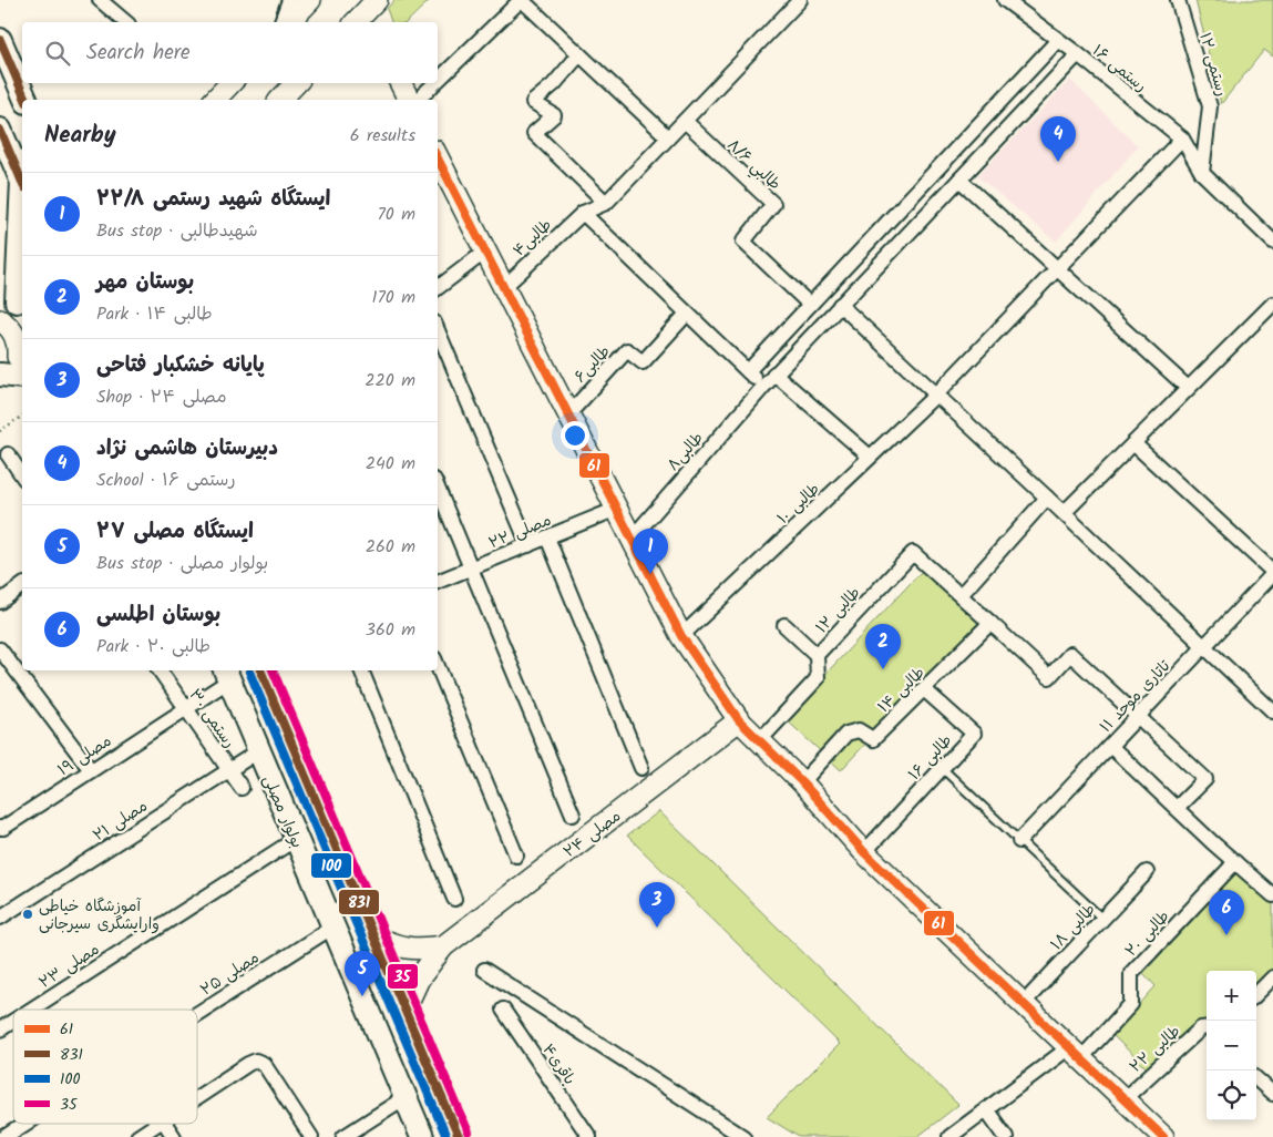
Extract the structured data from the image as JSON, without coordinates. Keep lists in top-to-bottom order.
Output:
{
  "streets": {
    "main road": ["بولوار مصلی"],
    "street": [
      "رستمی ۱۲",
      "رستمی ۱۶",
      "طالبي ۸/۶",
      "طالبی۴",
      "طالبی۶",
      "طالبی۸",
      "طالبی ۱۰",
      "مصلی ۲۲",
      "طالبی ۱۲",
      "طالبی ۱۴",
      "تاتاری موحد ۱۱",
      "رستمی ۳۰",
      "مصلی ۱۹",
      "طالبی ۱۶",
      "مصلی ۲۱",
      "مصلی ۲۴",
      "طالبی ۱۸",
      "طالبی ۲۰",
      "مصلی ۲۳",
      "مصلی ۲۵",
      "طالبی ۲۲",
      "باقری۴"
    ]
  },
  "crossings": [
    ["رستمی ۱۲", "رستمی ۱۶"],
    ["رستمی ۱۶", "طالبی۸"],
    ["رستمی ۱۶", "طالبی ۱۰"],
    ["طالبی ۱۴", "طالبی ۱۶"],
    ["رستمی ۳۰", "مصلی ۱۹"],
    ["رستمی ۳۰", "مصلی ۲۱"],
    ["مصلی ۱۹", "بولوار مصلی"],
    ["بولوار مصلی", "مصلی ۲۱"],
    ["بولوار مصلی", "مصلی ۲۳"],
    ["بولوار مصلی", "مصلی ۲۵"]
  ],
  "places": ["آموزشگاه خیاطی وارایشگری سیرجانی"],
  "lines": [
    "transit line 831",
    "transit line 61",
    "transit line 35",
    "transit line 100"
  ],
  "legend": [
    "61",
    "831",
    "100",
    "35"
  ],
  "page": {
    "search": "Search here",
    "heading": ["Nearby", "6 results"],
    "pins": [
      "4",
      "1",
      "2",
      "3",
      "6",
      "5"
    ],
    "list": [
      {
        "mark": "1",
        "name": "ایستگاه شهید رستمی ۲۲/۸",
        "note": "Bus stop · شهیدطالبی",
        "value": "70 m"
      },
      {
        "mark": "2",
        "name": "بوستان مهر",
        "note": "Park · طالبی ۱۴",
        "value": "170 m"
      },
      {
        "mark": "3",
        "name": "پایانه خشکبار فتاحی",
        "note": "Shop · مصلی ۲۴",
        "value": "220 m"
      },
      {
        "mark": "4",
        "name": "دبیرستان هاشمی نژاد",
        "note": "School · رستمی ۱۶",
        "value": "240 m"
      },
      {
        "mark": "5",
        "name": "ایستگاه مصلی ۲۷",
        "note": "Bus stop · بولوار مصلی",
        "value": "260 m"
      },
      {
        "mark": "6",
        "name": "بوستان اطلسی",
        "note": "Park · طالبی ۲۰",
        "value": "360 m"
      }
    ],
    "map_buttons": ["+", "−"]
  }
}
